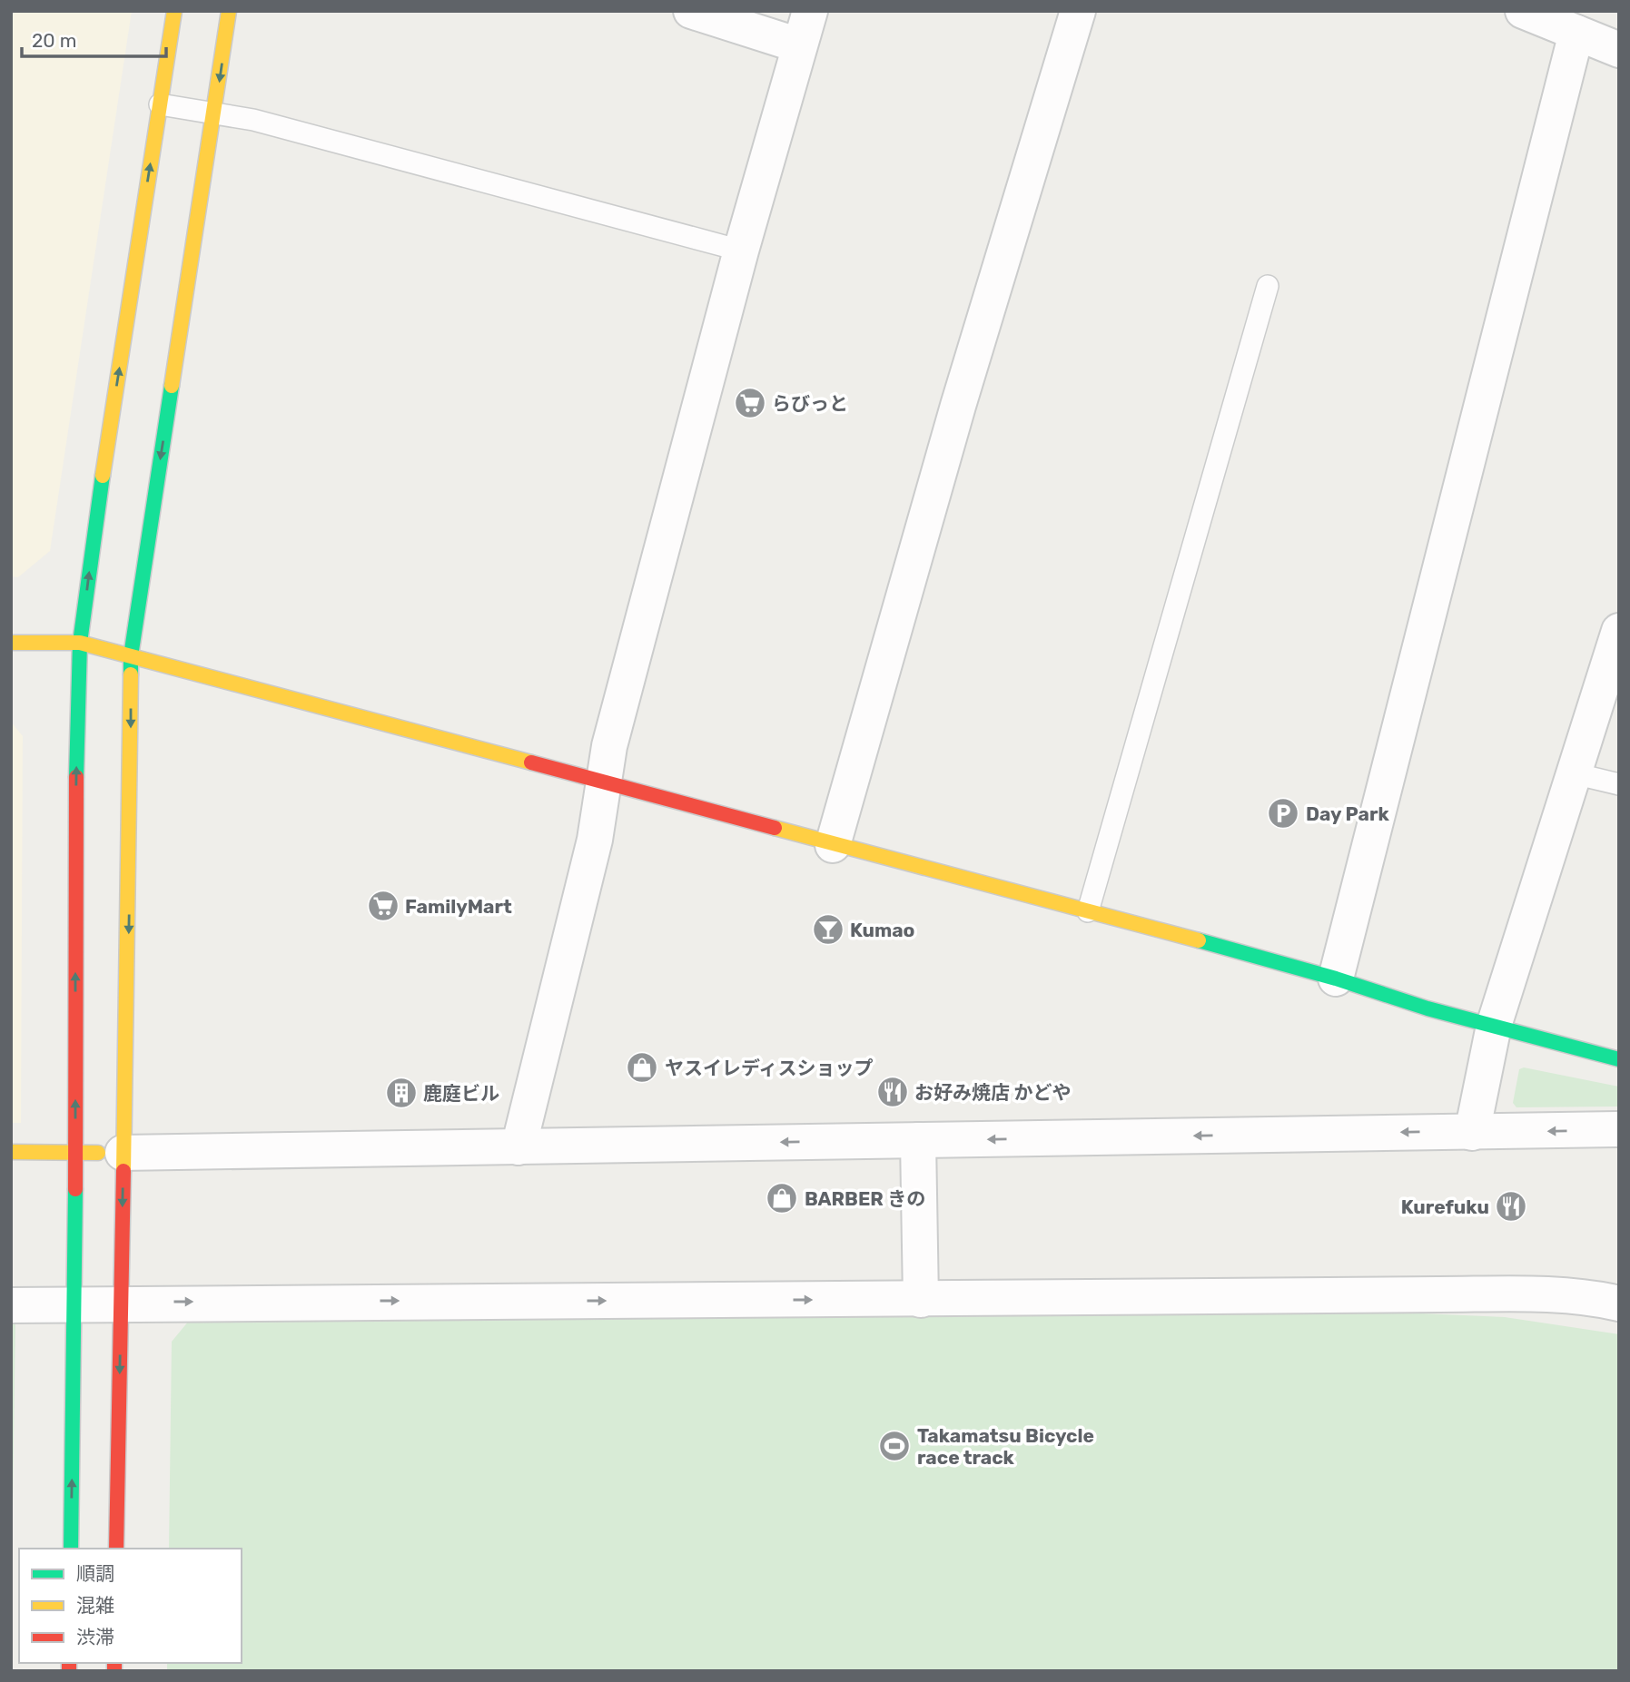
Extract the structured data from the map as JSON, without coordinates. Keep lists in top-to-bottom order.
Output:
{
  "places": {
    "supermarket": ["らびっと", "FamilyMart"],
    "parking": ["Day Park"],
    "bar": ["Kumao"],
    "shop": ["ヤスイレディスショップ", "BARBER きの"],
    "restaurant": ["お好み焼店 かどや", "Kurefuku"],
    "building": ["鹿庭ビル"],
    "sports": ["Takamatsu Bicycle race track"]
  },
  "legend": ["順調", "混雑", "渋滞"],
  "scale_bar": "20 m"
}
